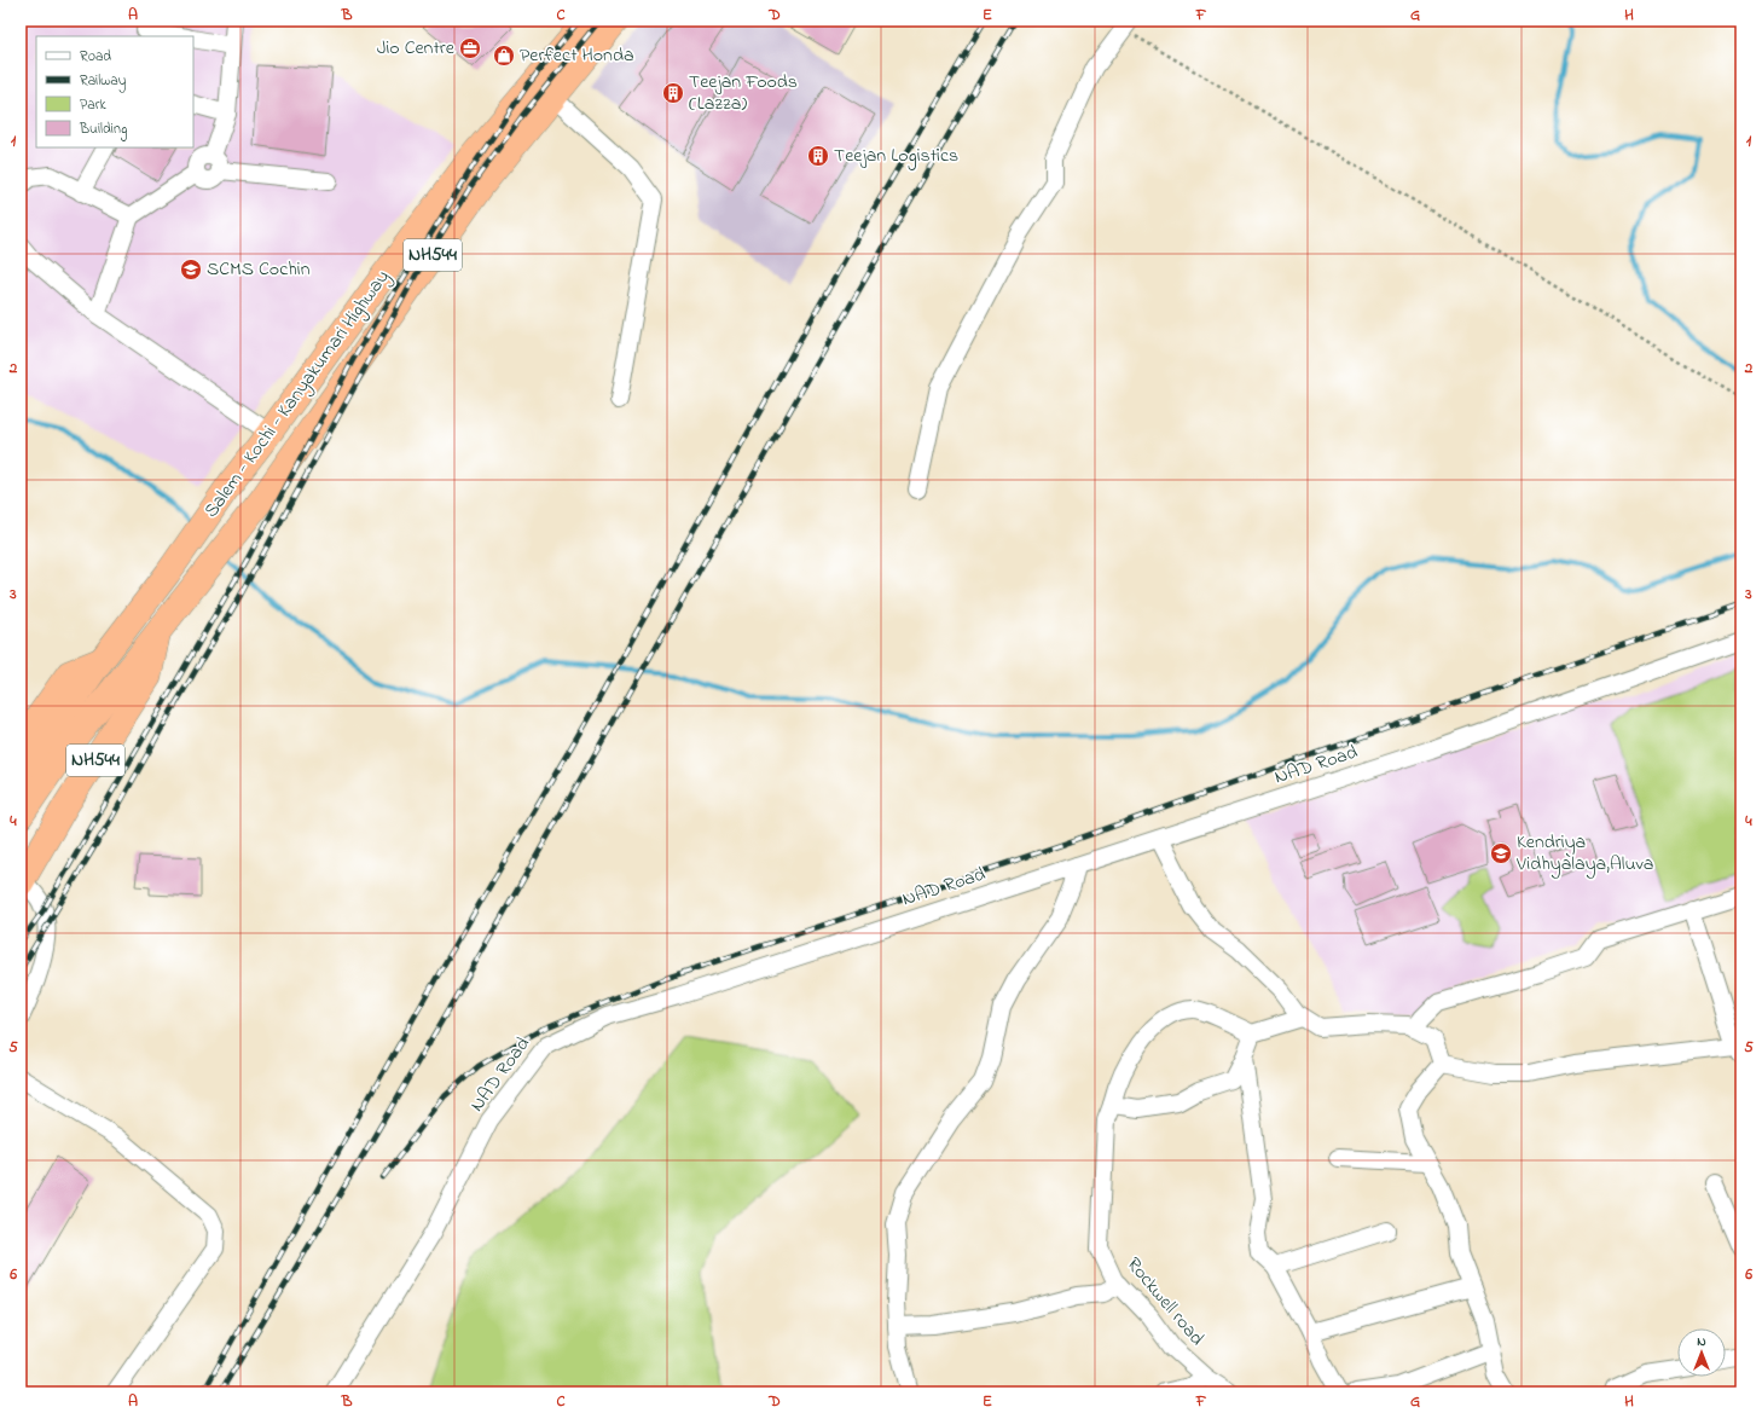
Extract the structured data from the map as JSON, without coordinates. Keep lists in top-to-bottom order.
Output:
{
  "streets": {
    "highway": ["NH544", "Salem - Kochi - Kanyakumari Highway"],
    "street": ["NAD Road", "Rockwell road"]
  },
  "crossings": [
    ["NH544", "Salem - Kochi - Kanyakumari Highway"]
  ],
  "places": {
    "office": ["Jio Centre"],
    "shop": ["Perfect Honda"],
    "building": ["Teejan Foods (Lazza)", "Teejan Logistics"],
    "school or university": ["SCMS Cochin", "Kendriya Vidhyalaya,Aluva"]
  },
  "legend": [
    "Road",
    "Railway",
    "Park",
    "Building"
  ],
  "north": "top",
  "grid": {
    "columns": [
      "A",
      "B",
      "C",
      "D",
      "E",
      "F",
      "G",
      "H"
    ],
    "rows": [
      "1",
      "2",
      "3",
      "4",
      "5",
      "6"
    ]
  }
}
